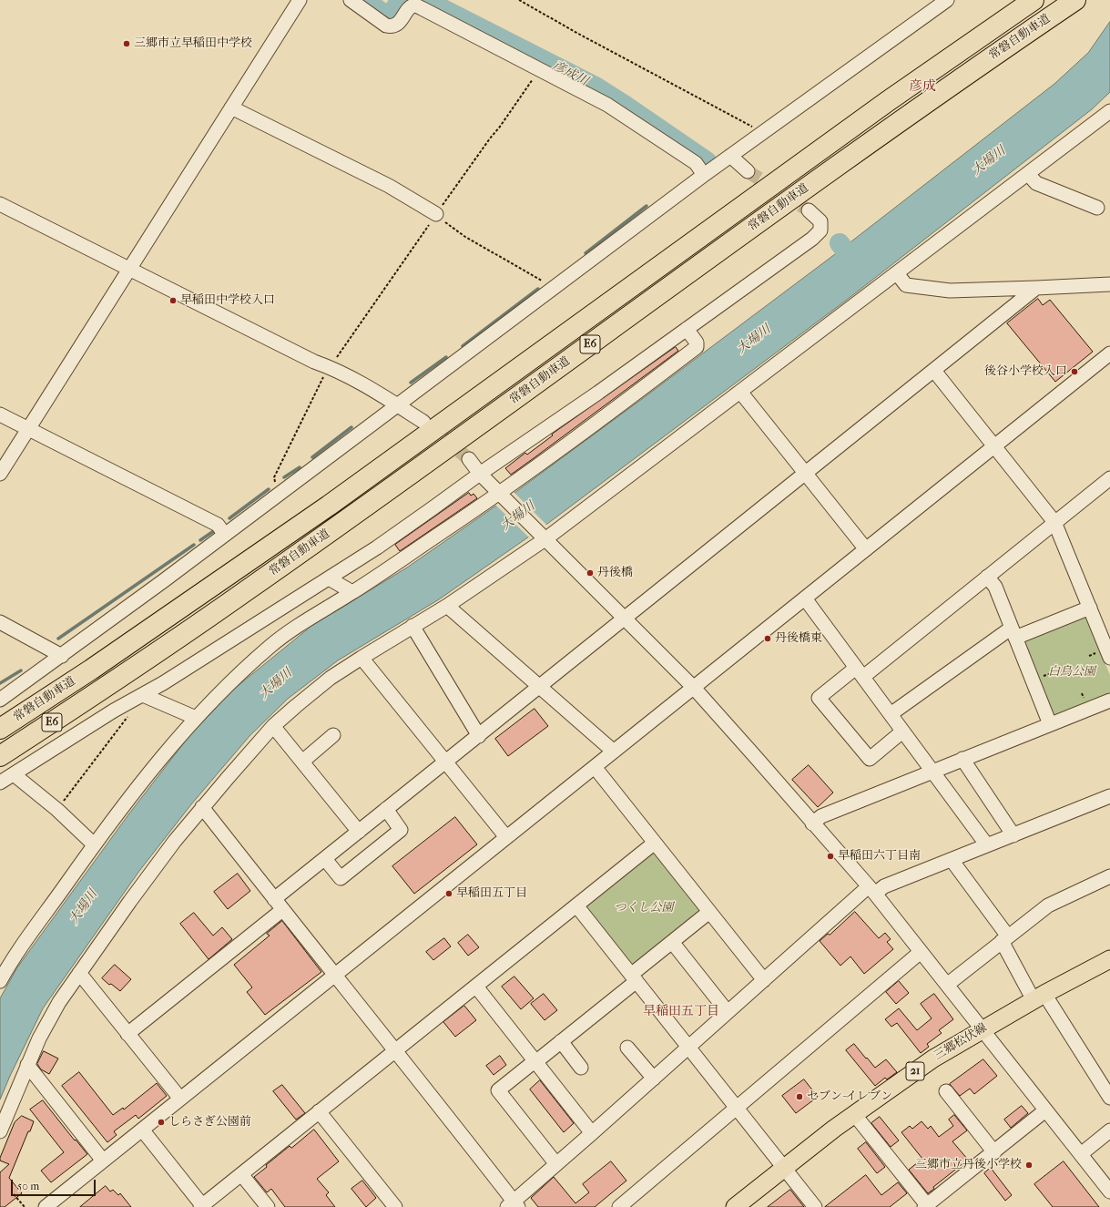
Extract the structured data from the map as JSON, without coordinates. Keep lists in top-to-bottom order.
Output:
{
  "streets": {
    "highway": ["常磐自動車道", "E6"],
    "main road": ["三郷松伏線", "21"]
  },
  "districts": ["彦成", "早稲田五丁目"],
  "water": ["彦成川", "大場川"],
  "parks": ["白鳥公園", "つくし公園"],
  "places": [
    "三郷市立早稲田中学校",
    "早稲田中学校入口",
    "後谷小学校入口",
    "丹後橋",
    "丹後橋東",
    "早稲田六丁目南",
    "早稲田五丁目",
    "セブン-イレブン",
    "しらさぎ公園前",
    "三郷市立丹後小学校"
  ],
  "scale_bar": "50 m"
}
